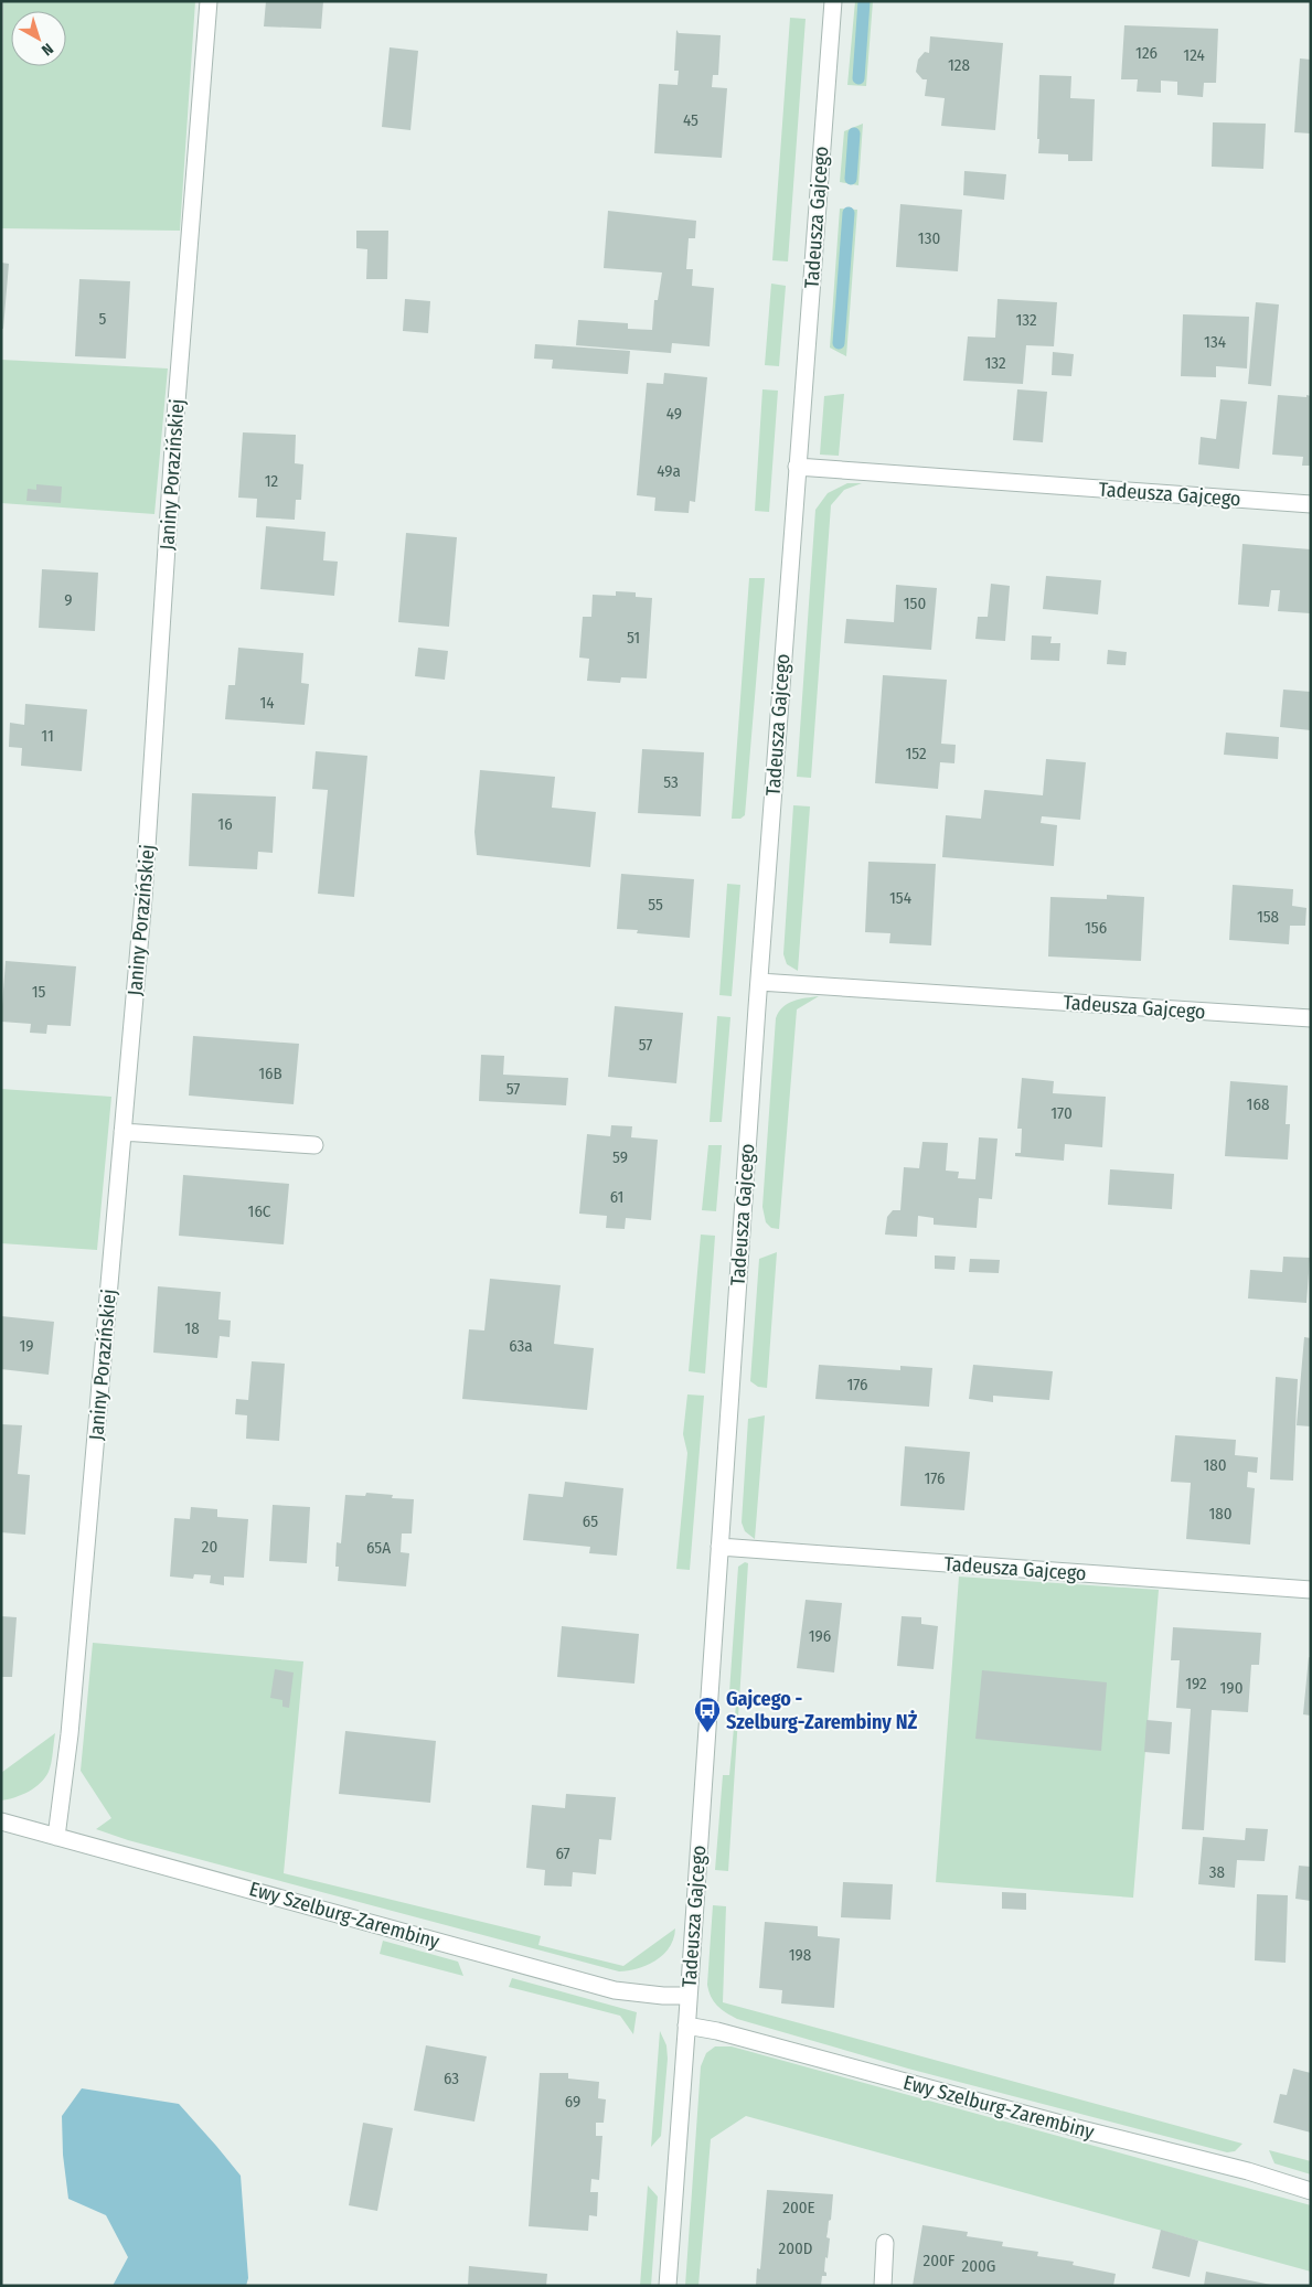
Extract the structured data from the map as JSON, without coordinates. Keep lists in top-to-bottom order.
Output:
{
  "streets": {
    "street": ["Tadeusza Gajcego", "Janiny Porazińskiej", "Ewy Szelburg-Zarembiny"]
  },
  "crossings": [
    ["Tadeusza Gajcego", "Ewy Szelburg-Zarembiny"],
    ["Janiny Porazińskiej", "Ewy Szelburg-Zarembiny"]
  ],
  "places": {
    "bus stop": ["Gajcego - Szelburg-Zarembiny NŻ"]
  },
  "house_numbers": [
    "126",
    "124",
    "128",
    "45",
    "130",
    "5",
    "132",
    "134",
    "132",
    "49",
    "49a",
    "12",
    "9",
    "150",
    "51",
    "14",
    "11",
    "152",
    "53",
    "16",
    "154",
    "55",
    "158",
    "156",
    "15",
    "57",
    "16B",
    "57",
    "168",
    "170",
    "59",
    "61",
    "16C",
    "18",
    "19",
    "63a",
    "176",
    "180",
    "176",
    "180",
    "65",
    "20",
    "65A",
    "196",
    "192",
    "190",
    "67",
    "38",
    "198",
    "63",
    "69",
    "200E",
    "200D",
    "200F",
    "200G"
  ],
  "north": "bottom right"
}
